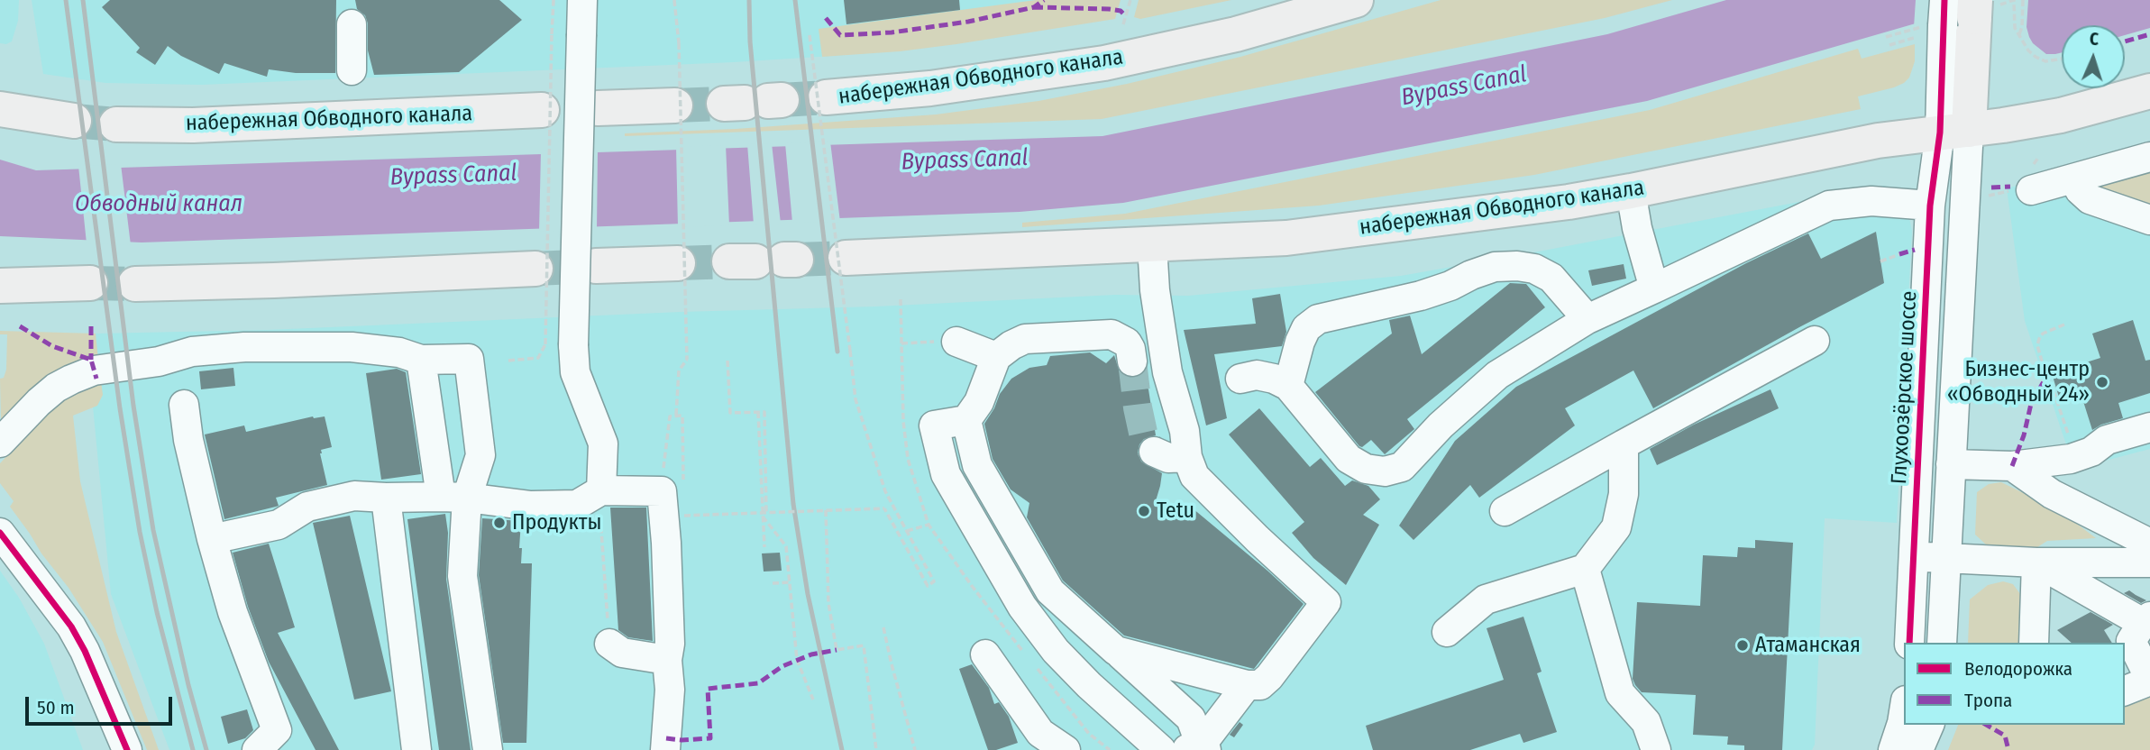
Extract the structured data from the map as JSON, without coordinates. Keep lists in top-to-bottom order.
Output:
{
  "streets": {
    "main road": ["набережная Обводного канала"],
    "street": ["Глухоозёрское шоссе"]
  },
  "crossings": [
    ["набережная Обводного канала", "Глухоозёрское шоссе"]
  ],
  "water": ["Bypass Canal", "Обводный канал"],
  "places": [
    "Бизнес-центр «Обводный 24»",
    "Tetu",
    "Продукты",
    "Атаманская"
  ],
  "legend": ["Велодорожка", "Тропа"],
  "scale_bar": "50 m",
  "north": "top"
}
